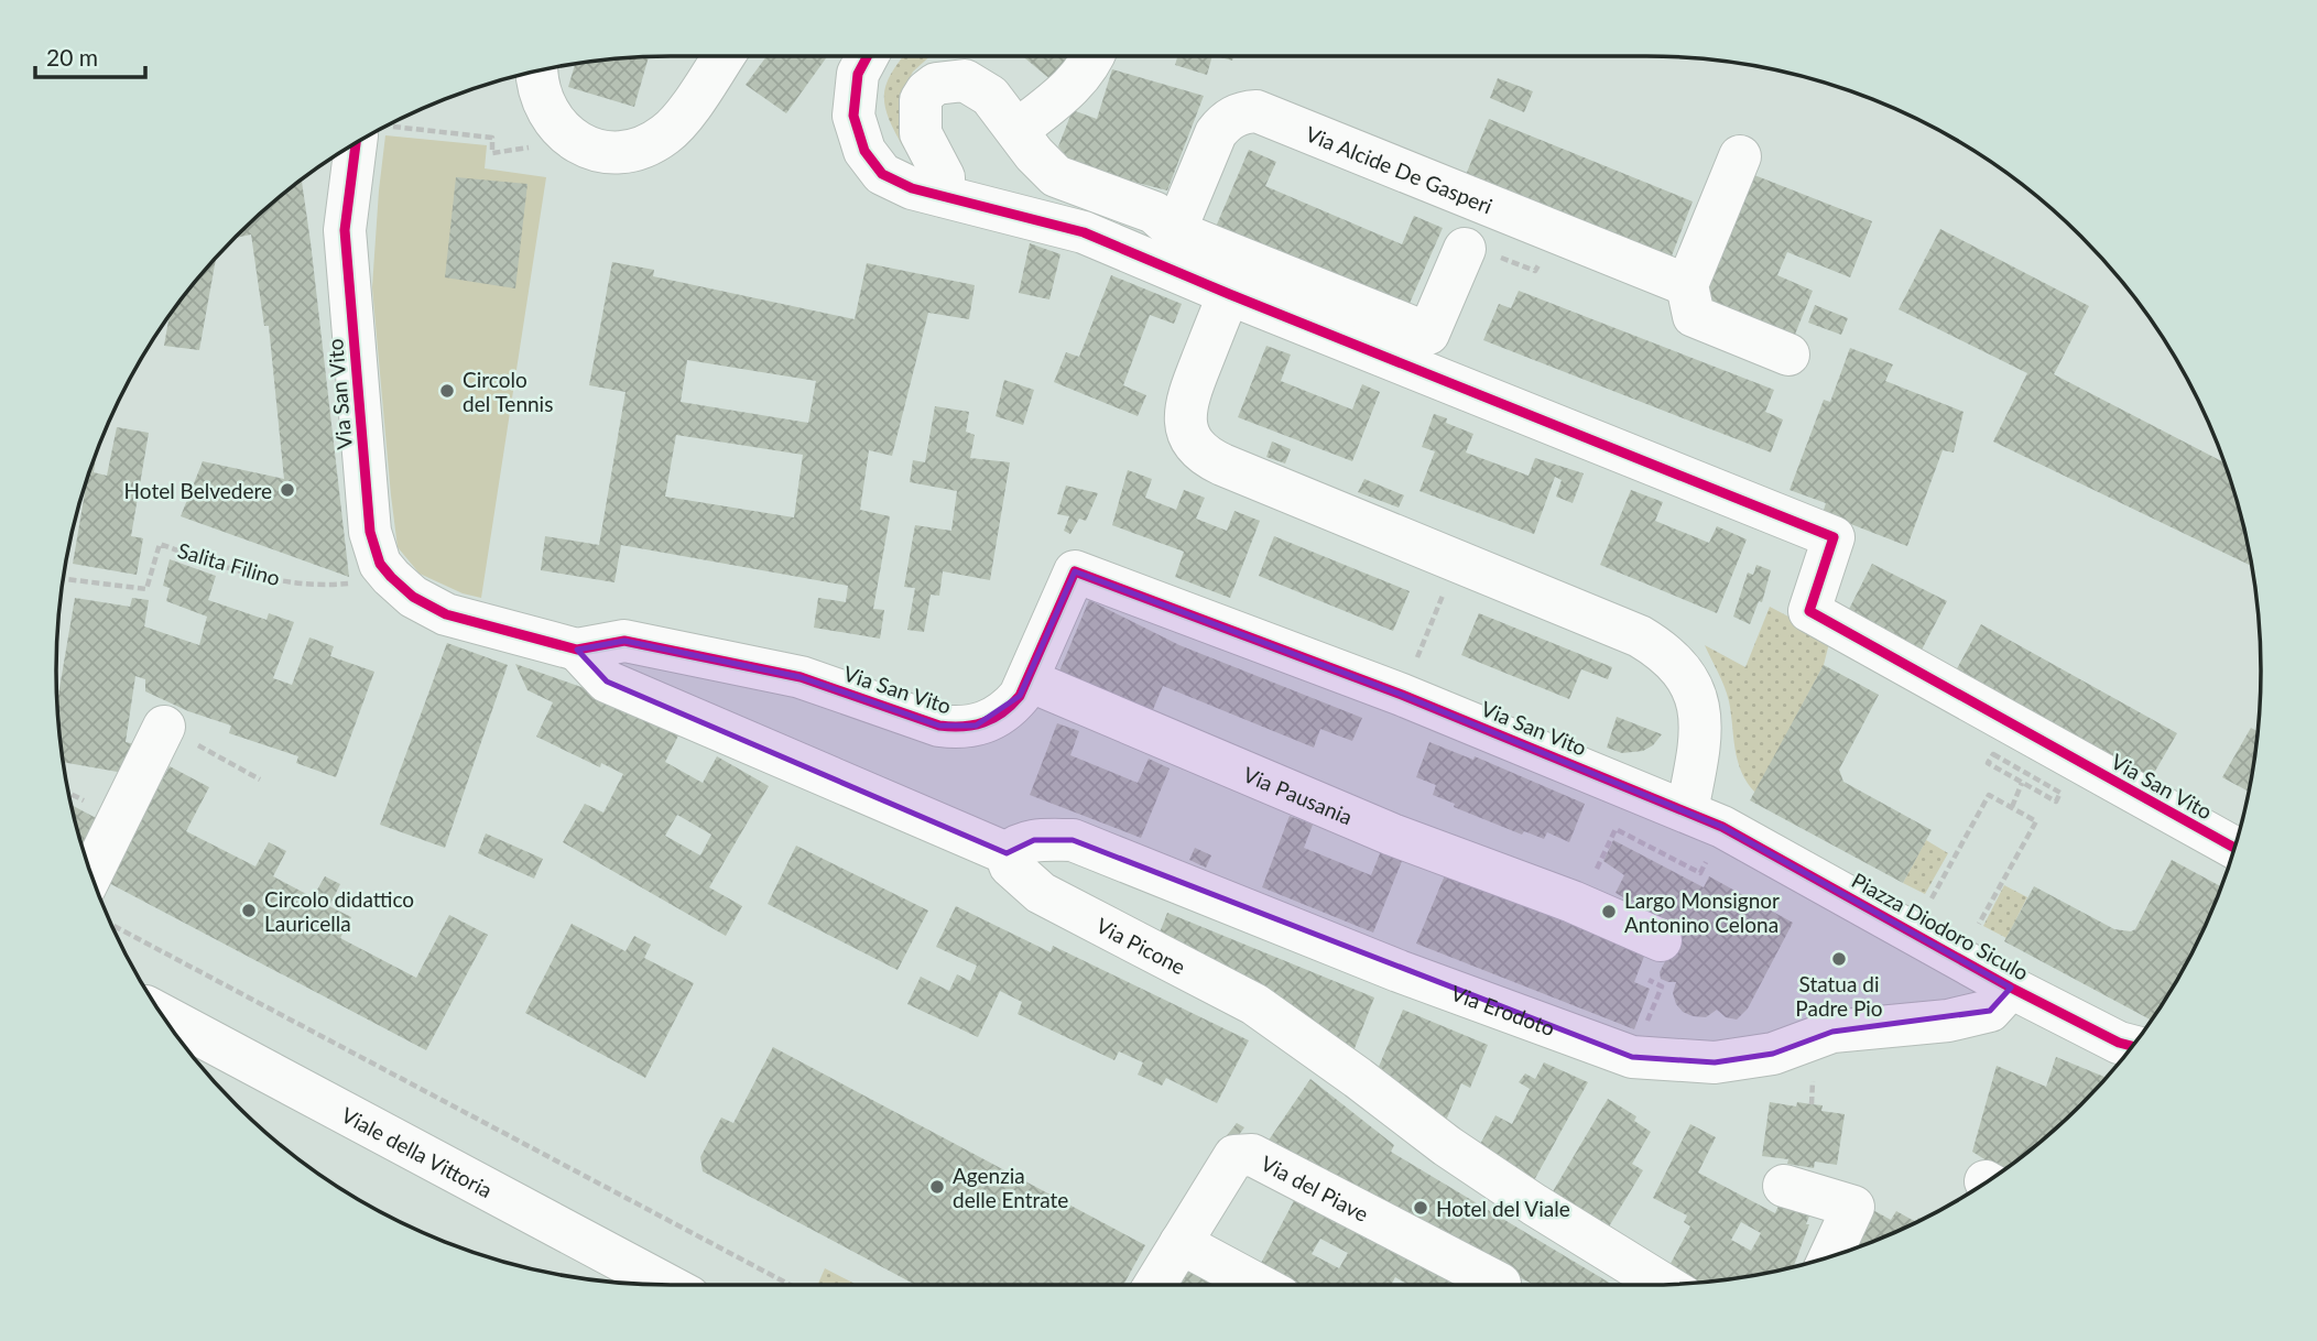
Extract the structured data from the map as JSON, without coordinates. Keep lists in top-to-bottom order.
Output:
{
  "streets": {
    "street": [
      "Via Alcide De Gasperi",
      "Via San Vito",
      "Via Pausania",
      "Piazza Diodoro Siculo",
      "Via Picone",
      "Via Erodoto",
      "Viale della Vittoria",
      "Via del Piave"
    ],
    "path": ["Salita Filino"]
  },
  "crossings": [
    ["Via San Vito", "Via Pausania"],
    ["Via San Vito", "Piazza Diodoro Siculo"],
    ["Via San Vito", "Via Picone"],
    ["Piazza Diodoro Siculo", "Via Erodoto"],
    ["Via Picone", "Via Erodoto"]
  ],
  "places": [
    "Circolo del Tennis",
    "Hotel Belvedere",
    "Circolo didattico Lauricella",
    "Largo Monsignor Antonino Celona",
    "Statua di Padre Pio",
    "Agenzia delle Entrate",
    "Hotel del Viale"
  ],
  "scale_bar": "20 m"
}
